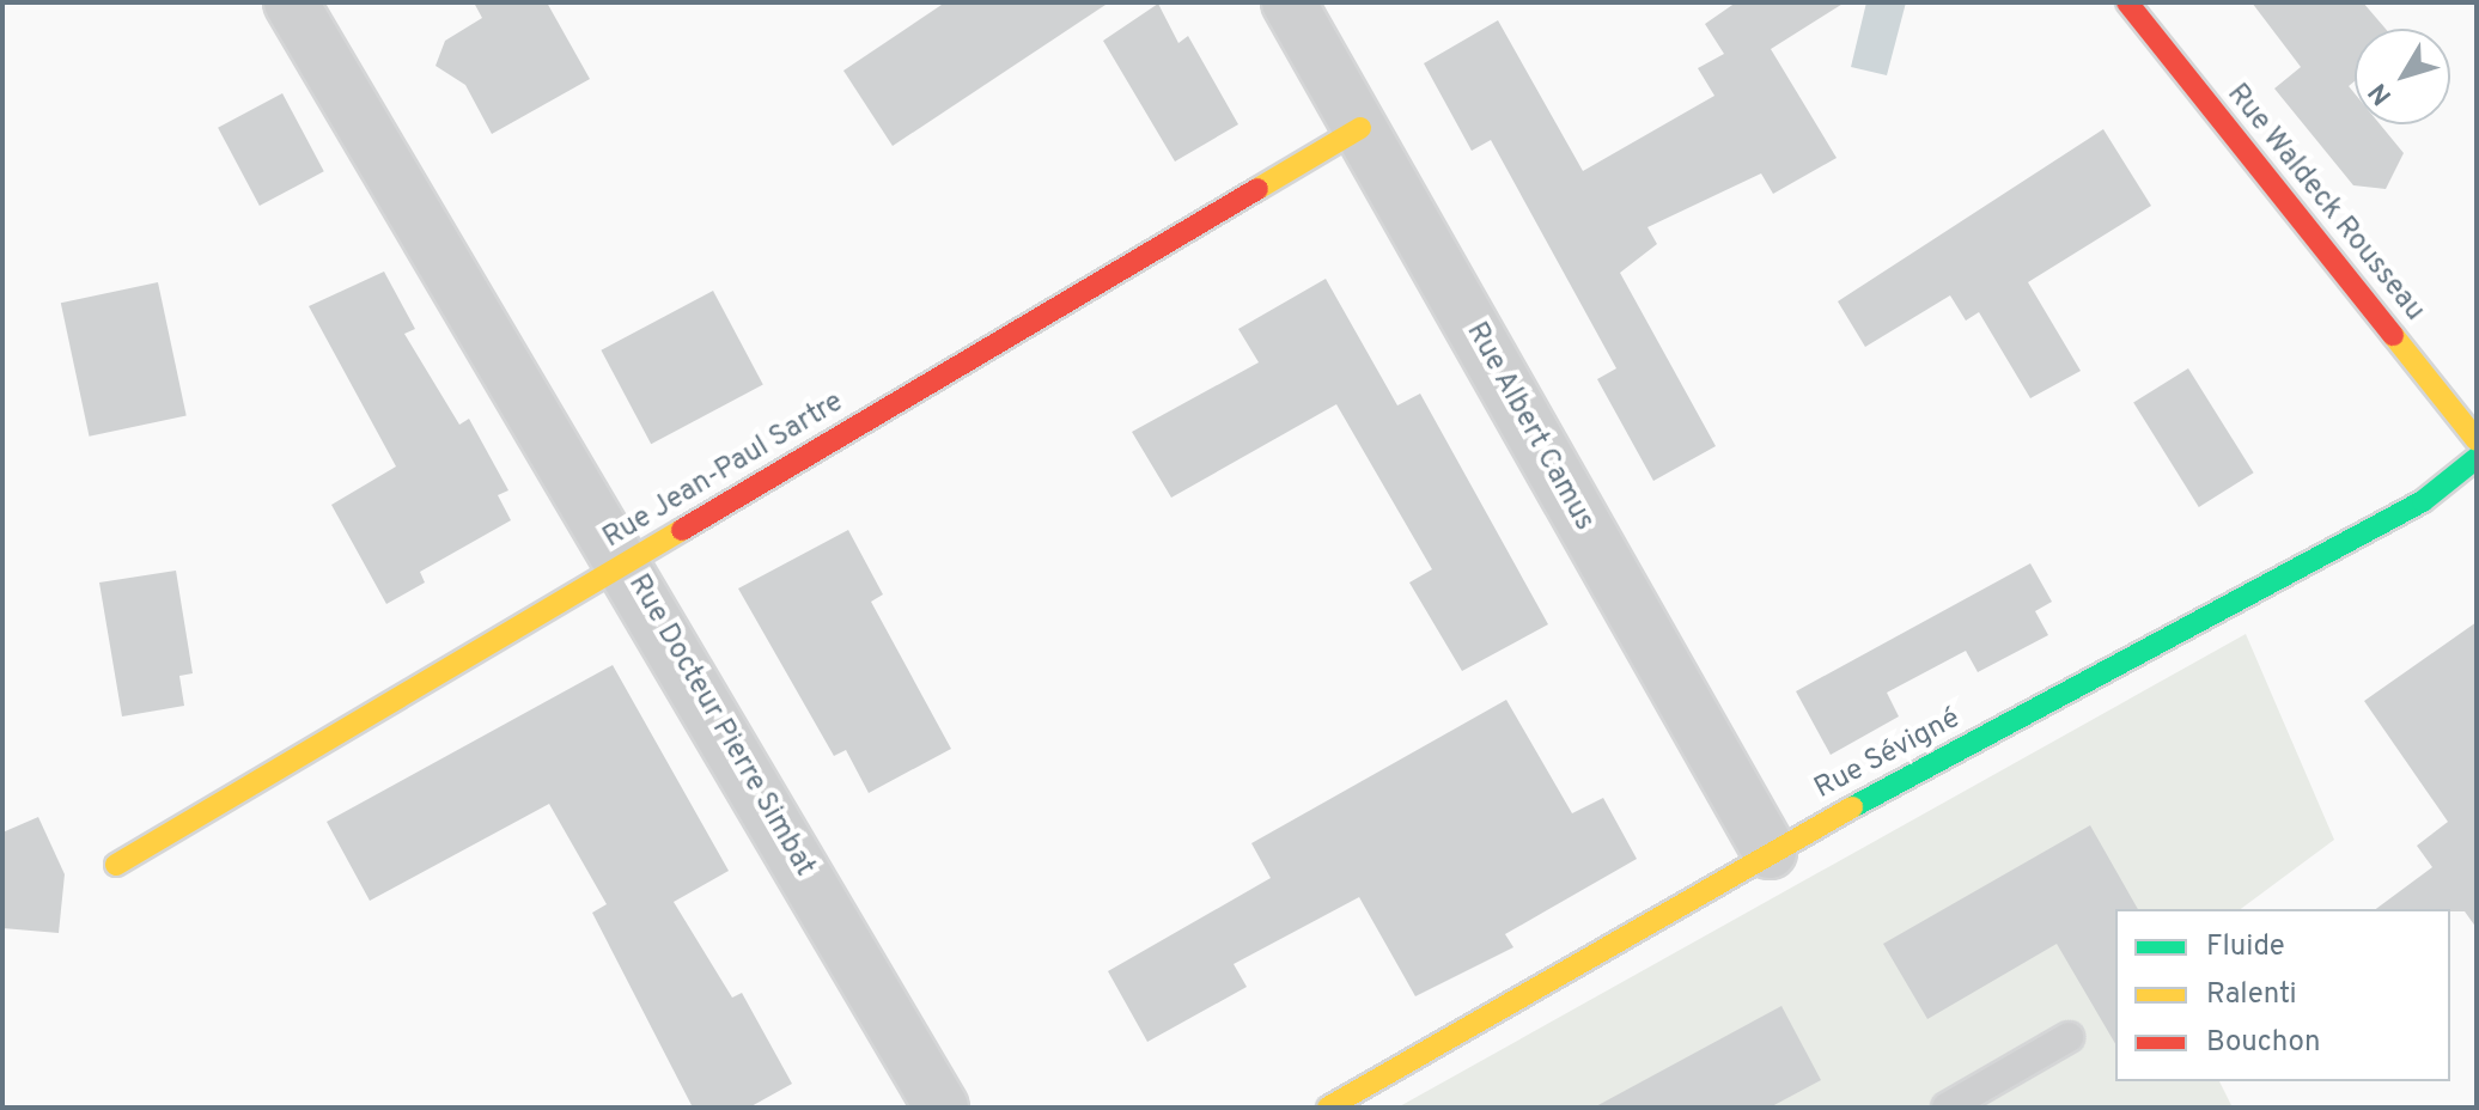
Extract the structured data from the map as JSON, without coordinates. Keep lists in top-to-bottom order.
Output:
{
  "streets": {
    "street": [
      "Rue Waldeck Rousseau",
      "Rue Albert Camus",
      "Rue Jean-Paul Sartre",
      "Rue Docteur Pierre Simbat",
      "Rue Sévigné"
    ]
  },
  "crossings": [
    ["Rue Albert Camus", "Rue Jean-Paul Sartre"],
    ["Rue Albert Camus", "Rue Sévigné"],
    ["Rue Jean-Paul Sartre", "Rue Docteur Pierre Simbat"]
  ],
  "legend": ["Fluide", "Ralenti", "Bouchon"],
  "north": "bottom left"
}
